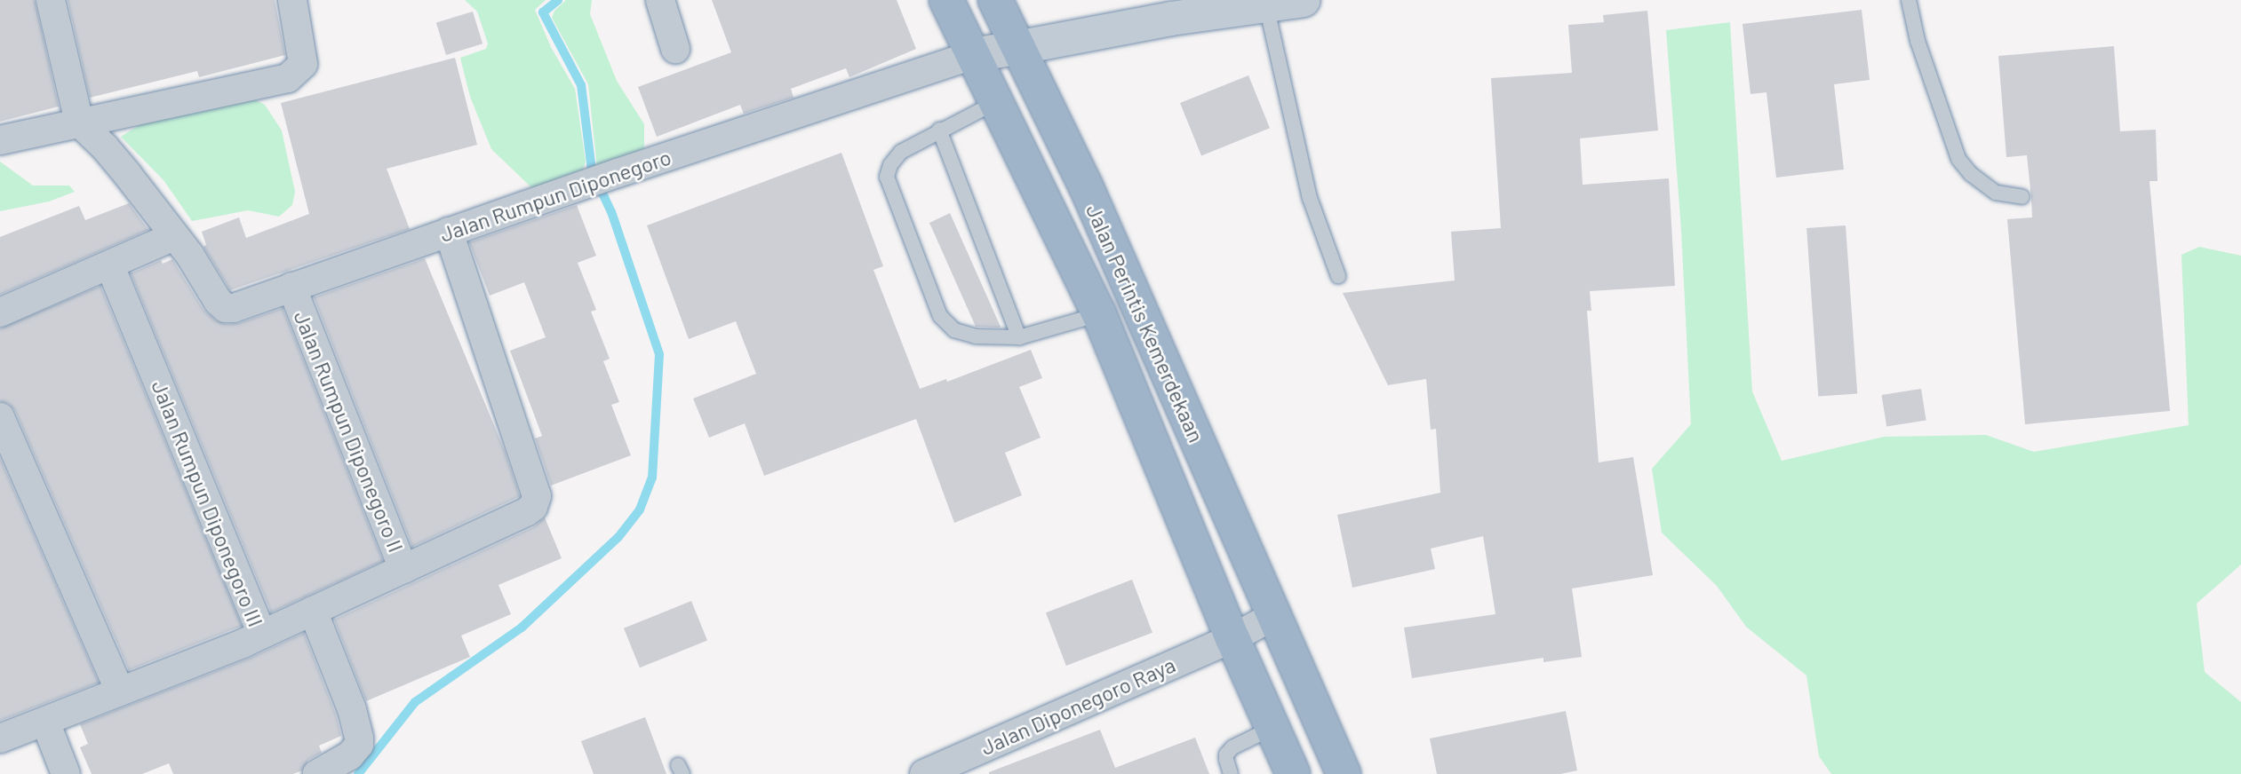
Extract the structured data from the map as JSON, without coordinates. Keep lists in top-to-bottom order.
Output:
{
  "streets": {
    "highway": ["Jalan Perintis Kemerdekaan"],
    "street": [
      "Jalan Rumpun Diponegoro",
      "Jalan Rumpun Diponegoro II",
      "Jalan Rumpun Diponegoro III",
      "Jalan Diponegoro Raya"
    ]
  },
  "crossings": [
    ["Jalan Rumpun Diponegoro", "Jalan Perintis Kemerdekaan"],
    ["Jalan Rumpun Diponegoro", "Jalan Rumpun Diponegoro II"],
    ["Jalan Perintis Kemerdekaan", "Jalan Diponegoro Raya"],
    ["Jalan Rumpun Diponegoro II", "Jalan Rumpun Diponegoro III"]
  ]
}
